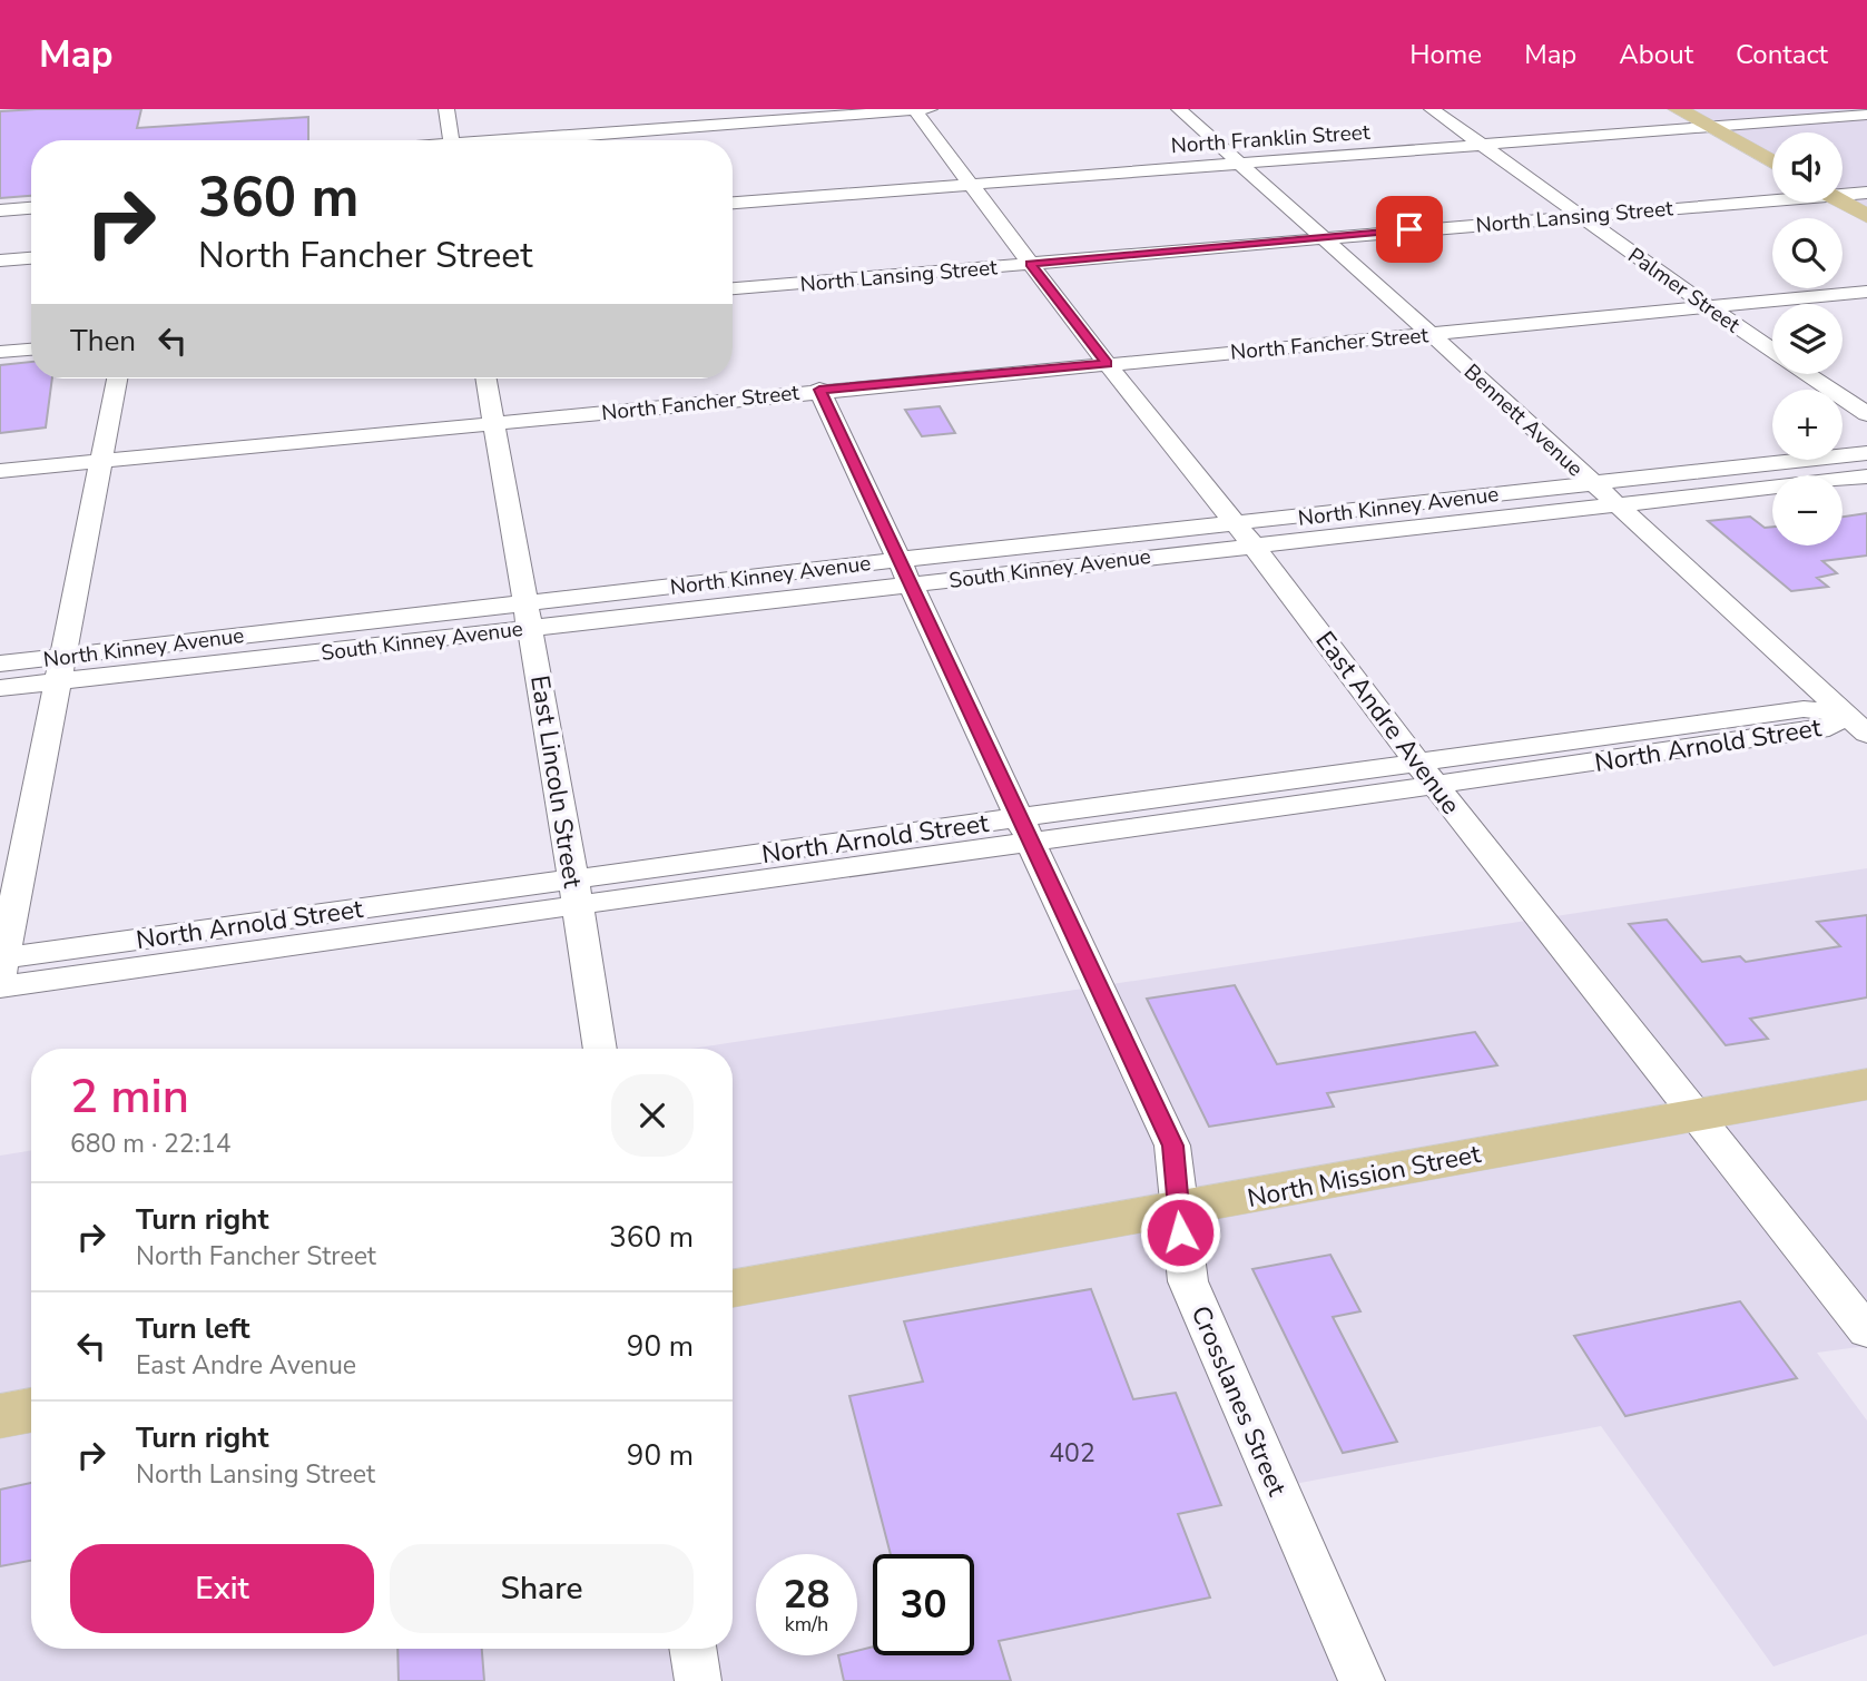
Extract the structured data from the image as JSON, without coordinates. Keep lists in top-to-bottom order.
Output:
{
  "streets": {
    "main road": ["North Mission Street"],
    "street": [
      "North Franklin Street",
      "North Lansing Street",
      "Palmer Street",
      "North Fancher Street",
      "Bennett Avenue",
      "North Kinney Avenue",
      "South Kinney Avenue",
      "East Andre Avenue",
      "North Arnold Street",
      "East Lincoln Street",
      "Crosslanes Street"
    ]
  },
  "crossings": [
    ["North Franklin Street", "Palmer Street"],
    ["North Franklin Street", "Bennett Avenue"],
    ["North Franklin Street", "East Andre Avenue"],
    ["North Lansing Street", "Palmer Street"],
    ["North Lansing Street", "Bennett Avenue"],
    ["North Lansing Street", "East Andre Avenue"],
    ["Palmer Street", "North Fancher Street"],
    ["North Fancher Street", "Bennett Avenue"],
    ["North Fancher Street", "East Andre Avenue"],
    ["North Fancher Street", "East Lincoln Street"],
    ["North Fancher Street", "Crosslanes Street"],
    ["Bennett Avenue", "North Kinney Avenue"],
    ["Bennett Avenue", "South Kinney Avenue"],
    ["Bennett Avenue", "North Arnold Street"],
    ["North Kinney Avenue", "South Kinney Avenue"],
    ["North Kinney Avenue", "East Andre Avenue"],
    ["South Kinney Avenue", "East Andre Avenue"],
    ["South Kinney Avenue", "East Lincoln Street"],
    ["South Kinney Avenue", "Crosslanes Street"],
    ["East Andre Avenue", "North Arnold Street"],
    ["East Andre Avenue", "North Mission Street"],
    ["North Arnold Street", "East Lincoln Street"],
    ["North Arnold Street", "Crosslanes Street"],
    ["North Mission Street", "Crosslanes Street"]
  ],
  "house_numbers": ["402"],
  "page": {
    "header": "Map",
    "nav": [
      "Home",
      "Map",
      "About",
      "Contact"
    ],
    "map_buttons": ["+", "−"],
    "turn": ["360 m", "North Fancher Street"],
    "then": "Then",
    "heading": ["2 min", "680 m · 22:14"],
    "list": [
      {
        "name": "Turn right",
        "note": "North Fancher Street",
        "value": "360 m"
      },
      {
        "name": "Turn left",
        "note": "East Andre Avenue",
        "value": "90 m"
      },
      {
        "name": "Turn right",
        "note": "North Lansing Street",
        "value": "90 m"
      }
    ],
    "buttons": ["Exit", "Share"],
    "speed": "28 km/h",
    "limit": "30"
  }
}
